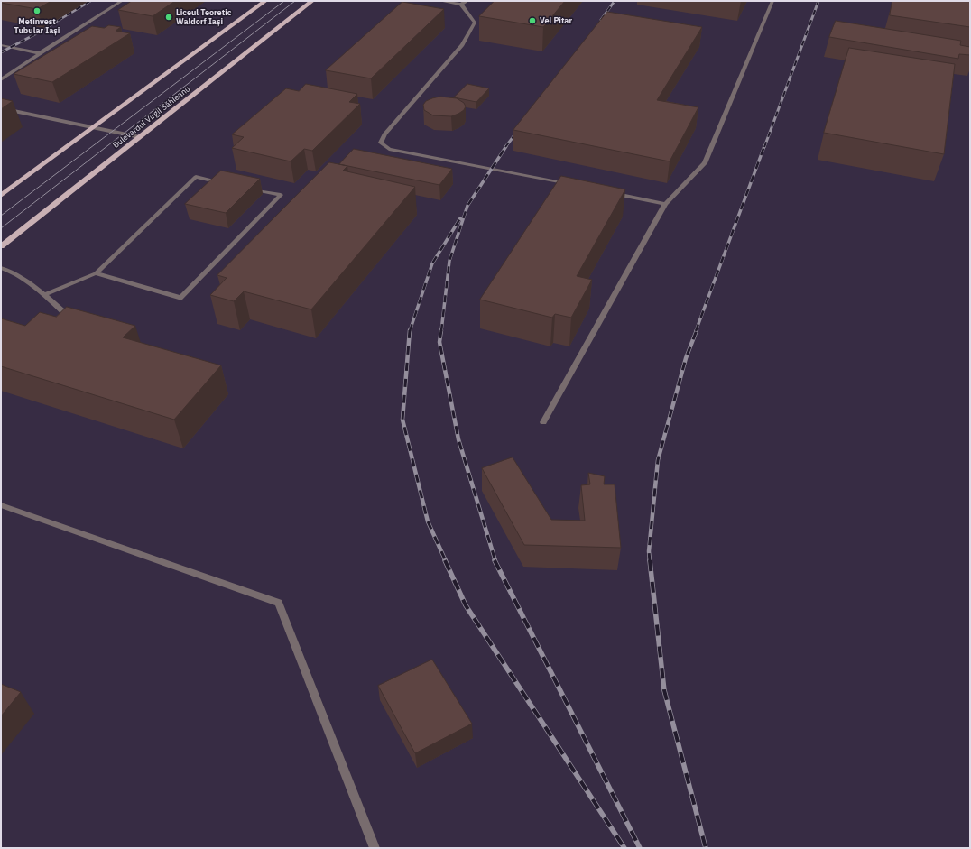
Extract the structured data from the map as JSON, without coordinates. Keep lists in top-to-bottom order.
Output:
{
  "streets": {
    "main road": ["Bulevardul Virgil Săhleanu"]
  },
  "places": ["Metinvest Tubular Iași", "Liceul Teoretic Waldorf Iași", "Vel Pitar"]
}
